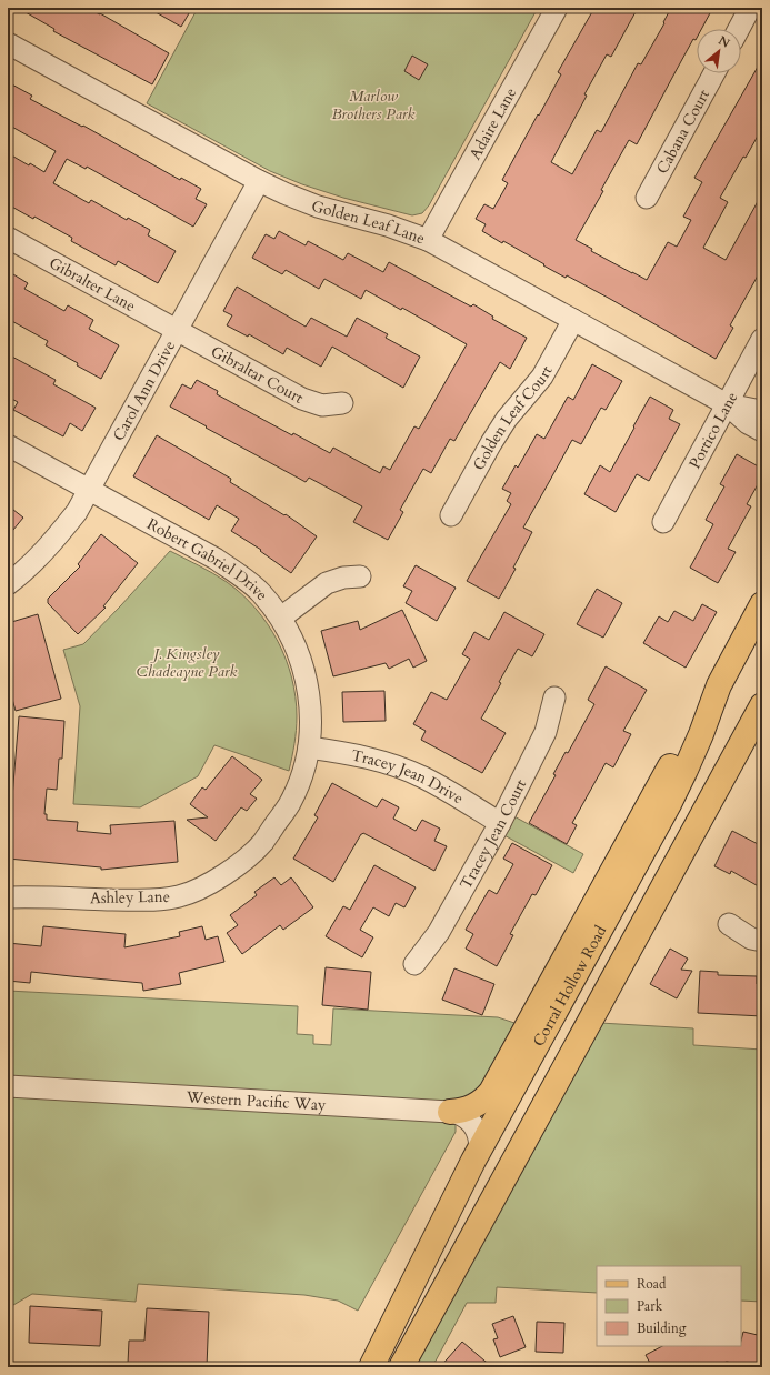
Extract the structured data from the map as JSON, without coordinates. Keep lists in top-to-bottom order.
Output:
{
  "streets": {
    "main road": ["Corral Hollow Road"],
    "street": [
      "Adaire Lane",
      "Cabana Court",
      "Golden Leaf Lane",
      "Gibralter Lane",
      "Gibraltar Court",
      "Carol Ann Drive",
      "Golden Leaf Court",
      "Portico Lane",
      "Robert Gabriel Drive",
      "Tracey Jean Drive",
      "Tracey Jean Court",
      "Ashley Lane",
      "Western Pacific Way"
    ]
  },
  "crossings": [
    ["Adaire Lane", "Golden Leaf Lane"],
    ["Golden Leaf Lane", "Carol Ann Drive"],
    ["Golden Leaf Lane", "Golden Leaf Court"],
    ["Golden Leaf Lane", "Portico Lane"],
    ["Gibralter Lane", "Gibraltar Court"],
    ["Gibralter Lane", "Carol Ann Drive"],
    ["Gibraltar Court", "Carol Ann Drive"],
    ["Carol Ann Drive", "Robert Gabriel Drive"],
    ["Robert Gabriel Drive", "Tracey Jean Drive"],
    ["Robert Gabriel Drive", "Ashley Lane"],
    ["Tracey Jean Drive", "Tracey Jean Court"],
    ["Tracey Jean Drive", "Ashley Lane"],
    ["Corral Hollow Road", "Western Pacific Way"]
  ],
  "parks": ["Marlow Brothers Park", "J. Kingsley Chadeayne Park"],
  "legend": ["Road", "Park", "Building"],
  "north": "top right"
}
